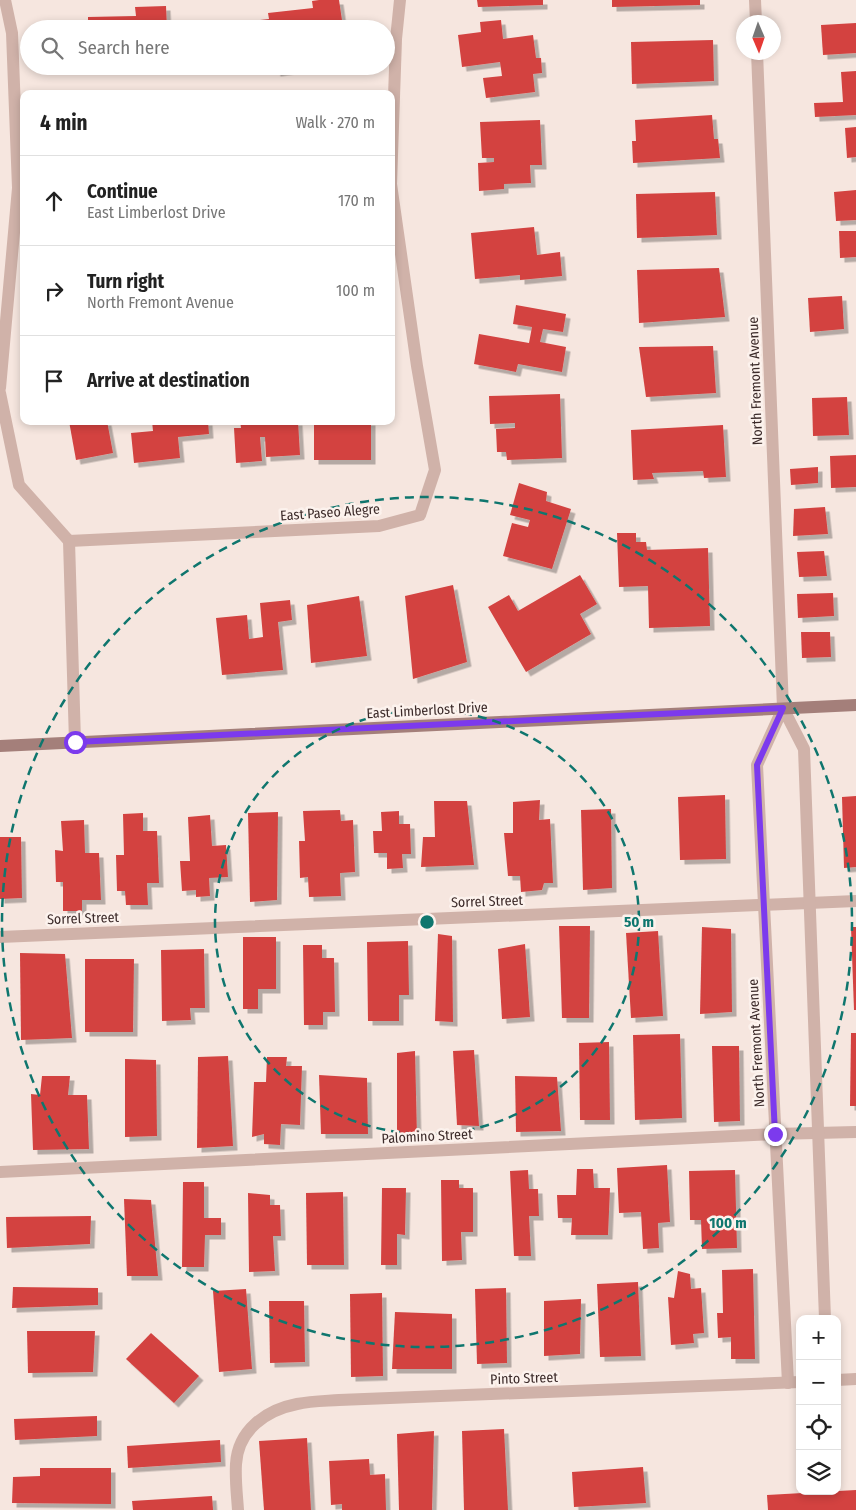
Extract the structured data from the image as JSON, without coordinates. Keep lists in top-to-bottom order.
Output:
{
  "streets": {
    "street": [
      "North Fremont Avenue",
      "East Paseo Alegre",
      "East Limberlost Drive",
      "Sorrel Street",
      "Palomino Street",
      "Pinto Street"
    ]
  },
  "crossings": [
    ["North Fremont Avenue", "East Limberlost Drive"],
    ["North Fremont Avenue", "Sorrel Street"],
    ["North Fremont Avenue", "Palomino Street"],
    ["North Fremont Avenue", "Pinto Street"]
  ],
  "north": "bottom",
  "page": {
    "search": "Search here",
    "heading": ["4 min", "Walk · 270 m"],
    "list": [
      ["Continue", "East Limberlost Drive", "170 m"],
      ["Turn right", "North Fremont Avenue", "100 m"],
      "Arrive at destination"
    ],
    "map_buttons": ["+", "−"]
  },
  "rings": ["50 m", "100 m"]
}
